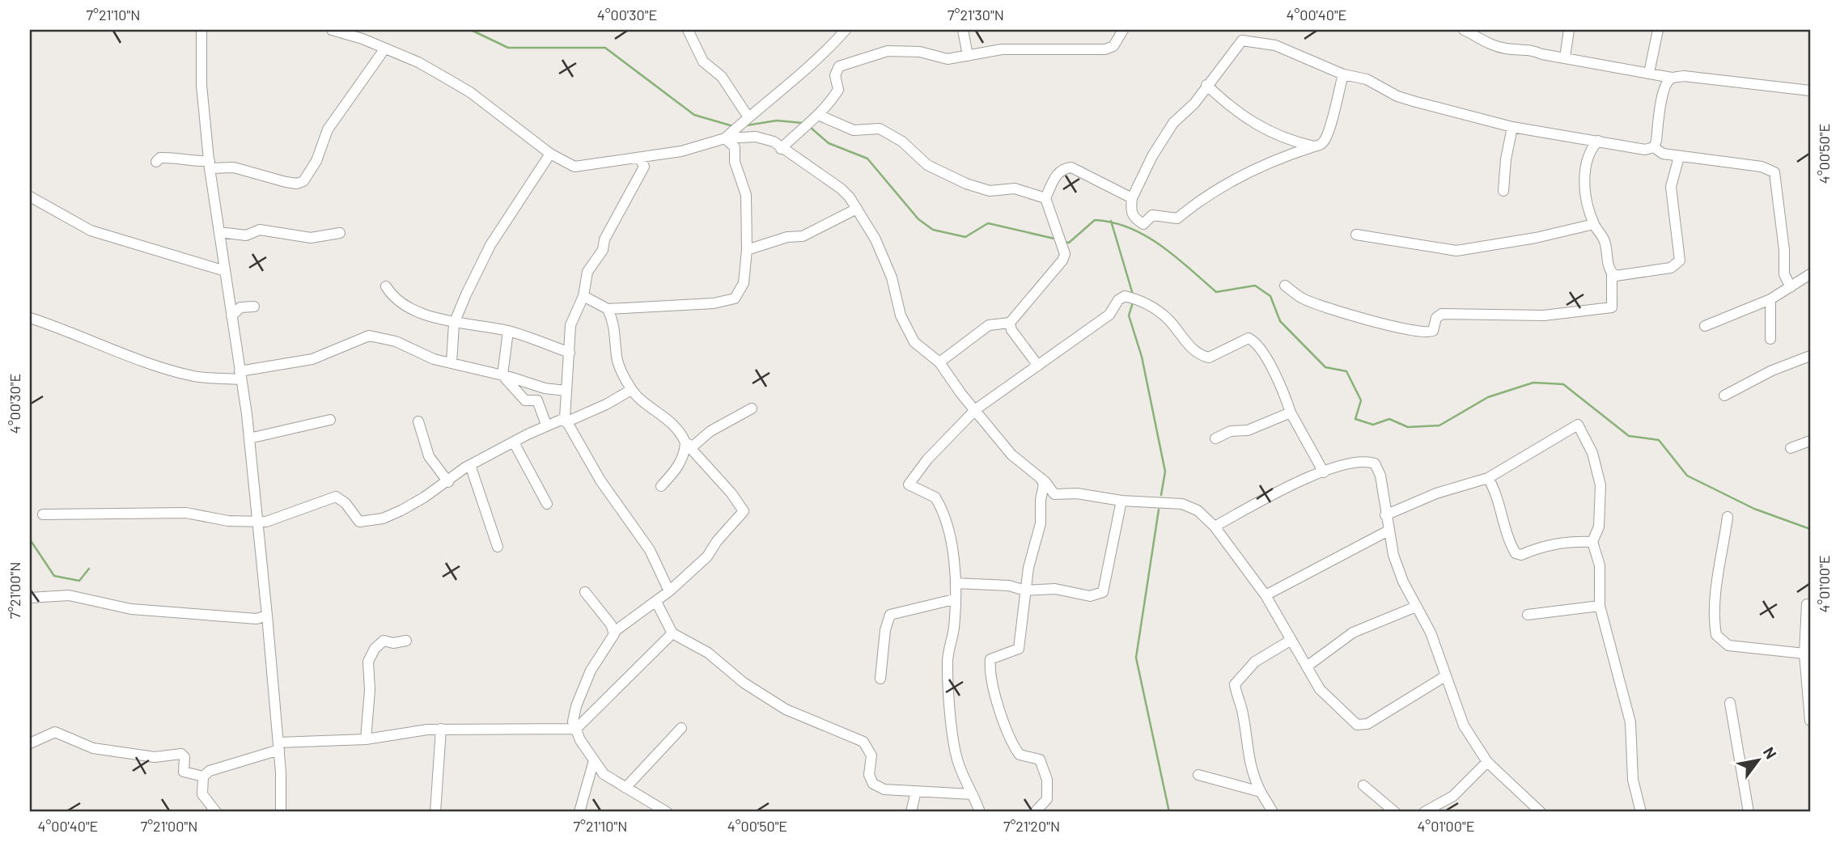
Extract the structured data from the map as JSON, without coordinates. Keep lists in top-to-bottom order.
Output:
{
  "north": "top right",
  "coordinates": [
    "7°21'10\"N",
    "4°00'30\"E",
    "7°21'30\"N",
    "4°00'40\"E",
    "4°00'50\"E",
    "4°01'00\"E",
    "7°21'00\"N",
    "7°21'20\"N"
  ]
}
